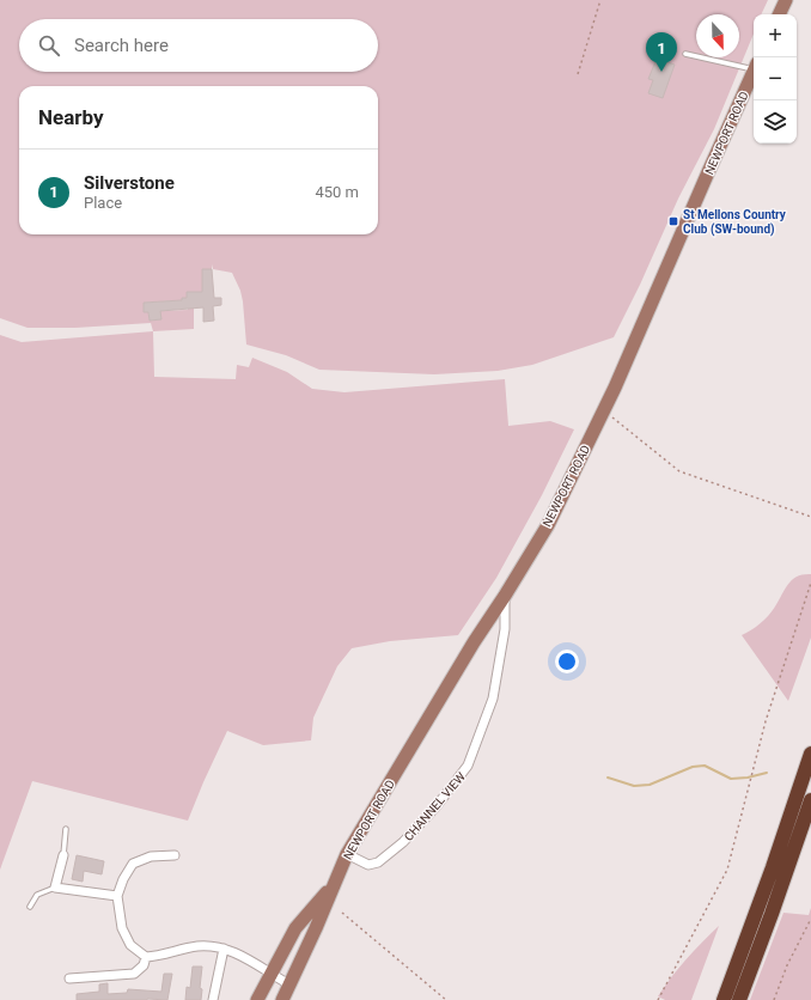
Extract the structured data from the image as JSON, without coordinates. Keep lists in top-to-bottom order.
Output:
{
  "streets": {
    "main road": ["NEWPORT ROAD"],
    "street": ["CHANNEL VIEW"]
  },
  "crossings": [
    ["NEWPORT ROAD", "CHANNEL VIEW"]
  ],
  "places": {
    "transit": ["St Mellons Country Club (SW-bound)"]
  },
  "north": "bottom",
  "page": {
    "map_buttons": ["+", "−"],
    "search": "Search here",
    "pins": "1",
    "heading": "Nearby",
    "list": [
      {
        "mark": "1",
        "name": "Silverstone",
        "note": "Place",
        "value": "450 m"
      }
    ]
  }
}
